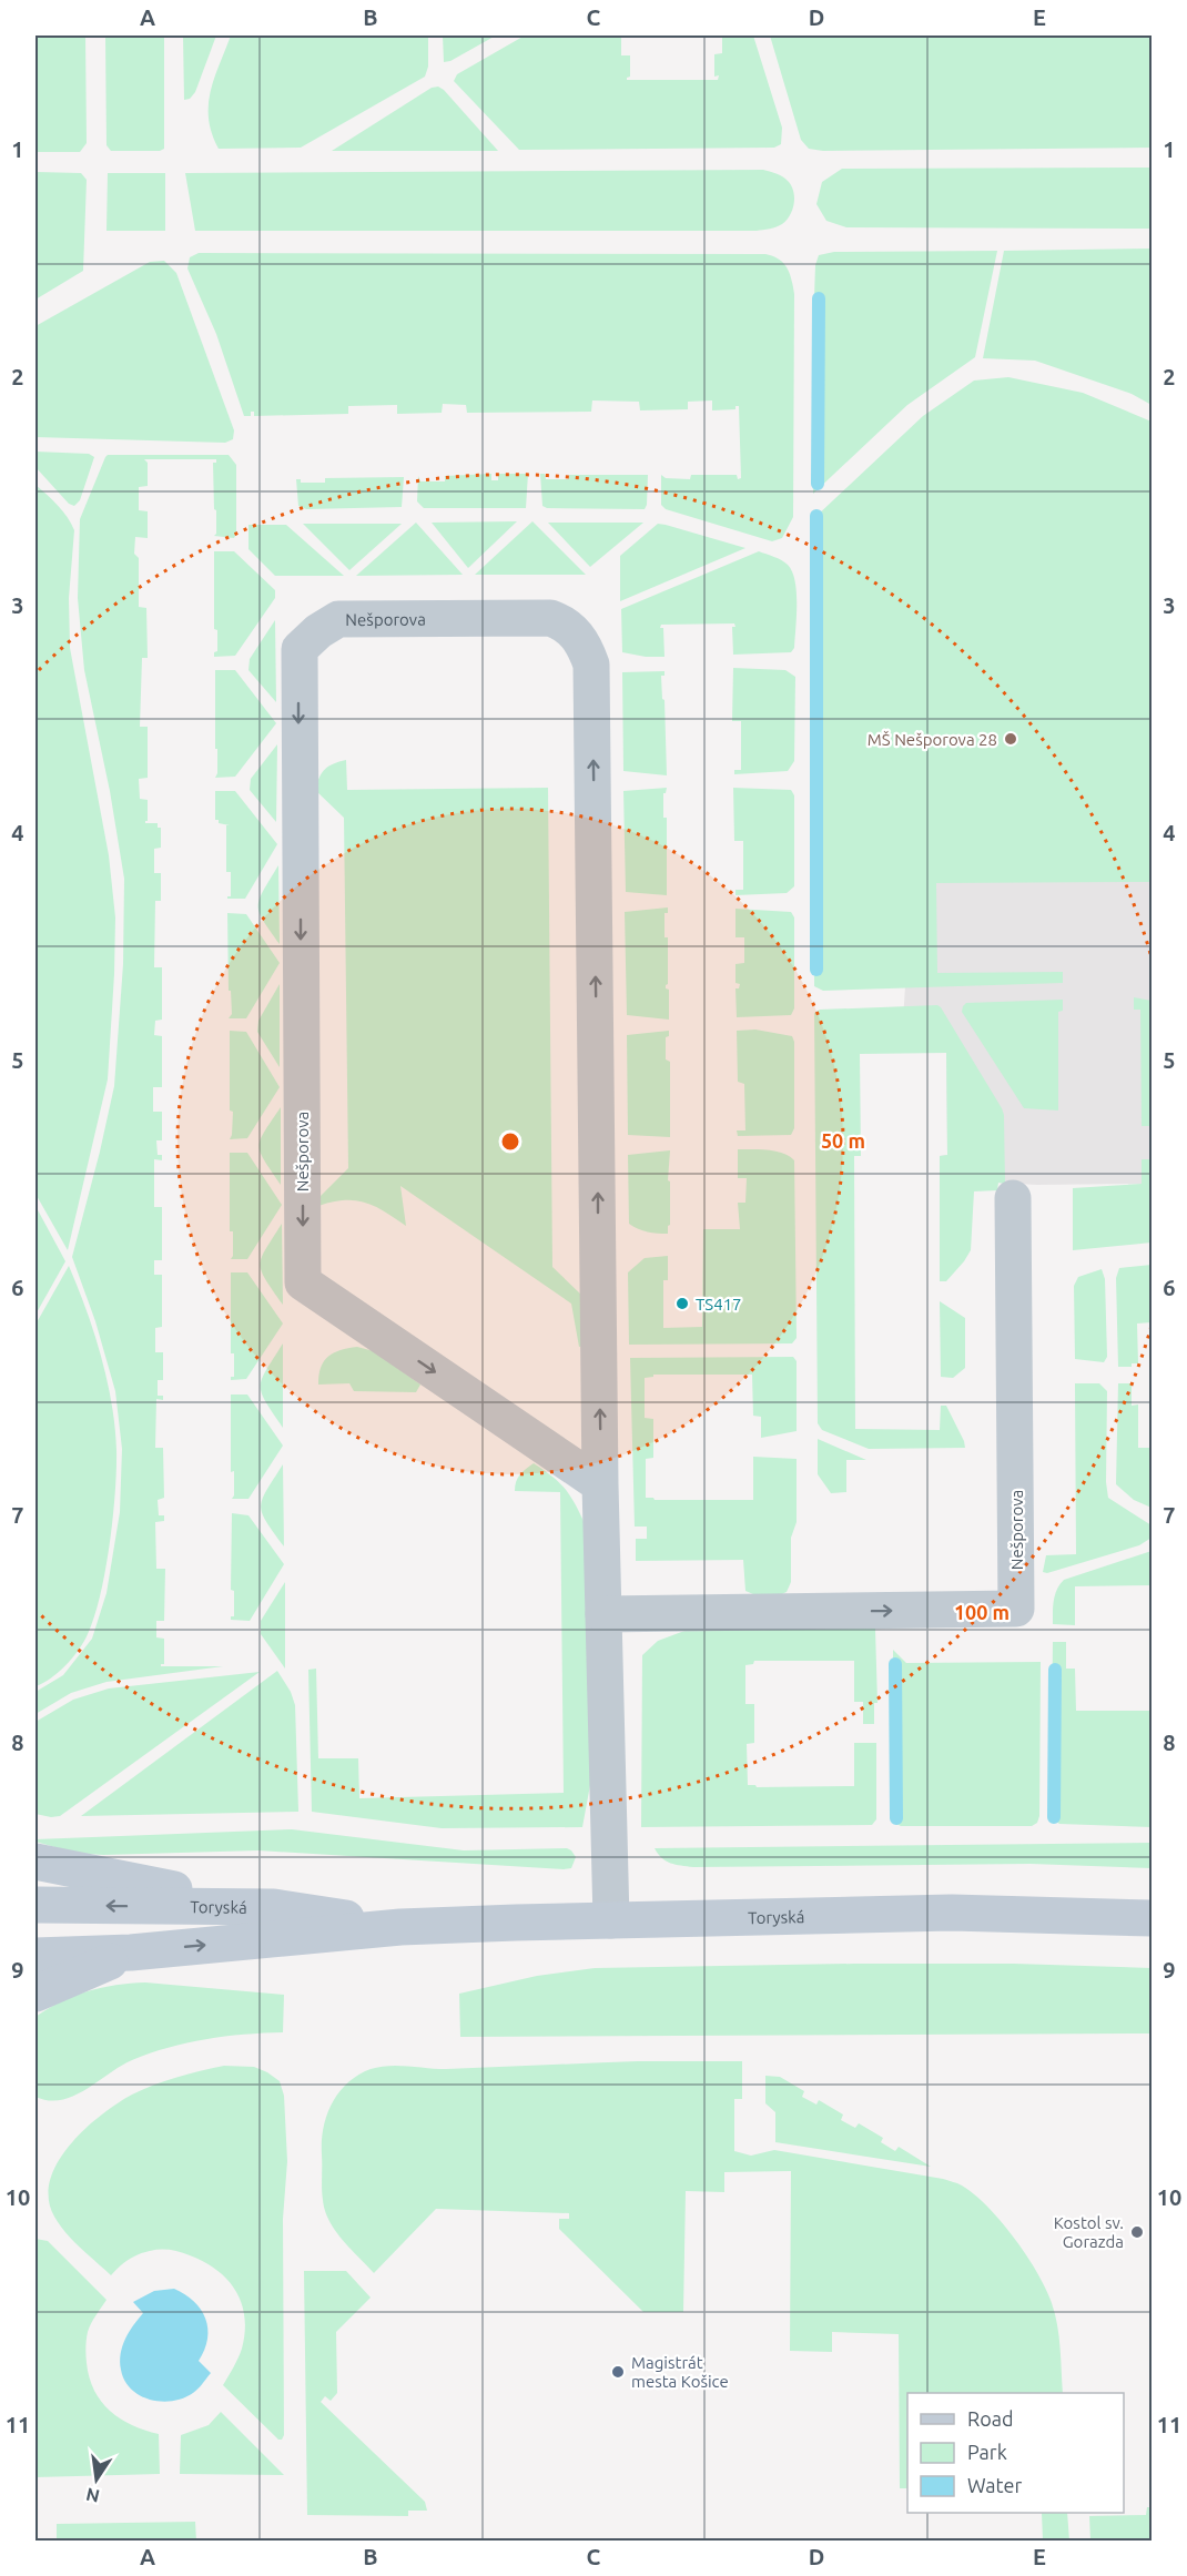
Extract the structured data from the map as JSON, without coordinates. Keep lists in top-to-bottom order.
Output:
{
  "streets": {
    "street": ["Nešporova", "Toryská"]
  },
  "crossings": [
    ["Nešporova", "Toryská"]
  ],
  "places": [
    "MŠ Nešporova 28",
    "TS417",
    "Kostol sv. Gorazda",
    "Magistrát mesta Košice"
  ],
  "legend": ["Road", "Park", "Water"],
  "north": "bottom",
  "grid": {
    "columns": [
      "A",
      "B",
      "C",
      "D",
      "E"
    ],
    "rows": [
      "1",
      "2",
      "3",
      "4",
      "5",
      "6",
      "7",
      "8",
      "9",
      "10",
      "11"
    ]
  },
  "rings": ["50 m", "100 m"]
}
